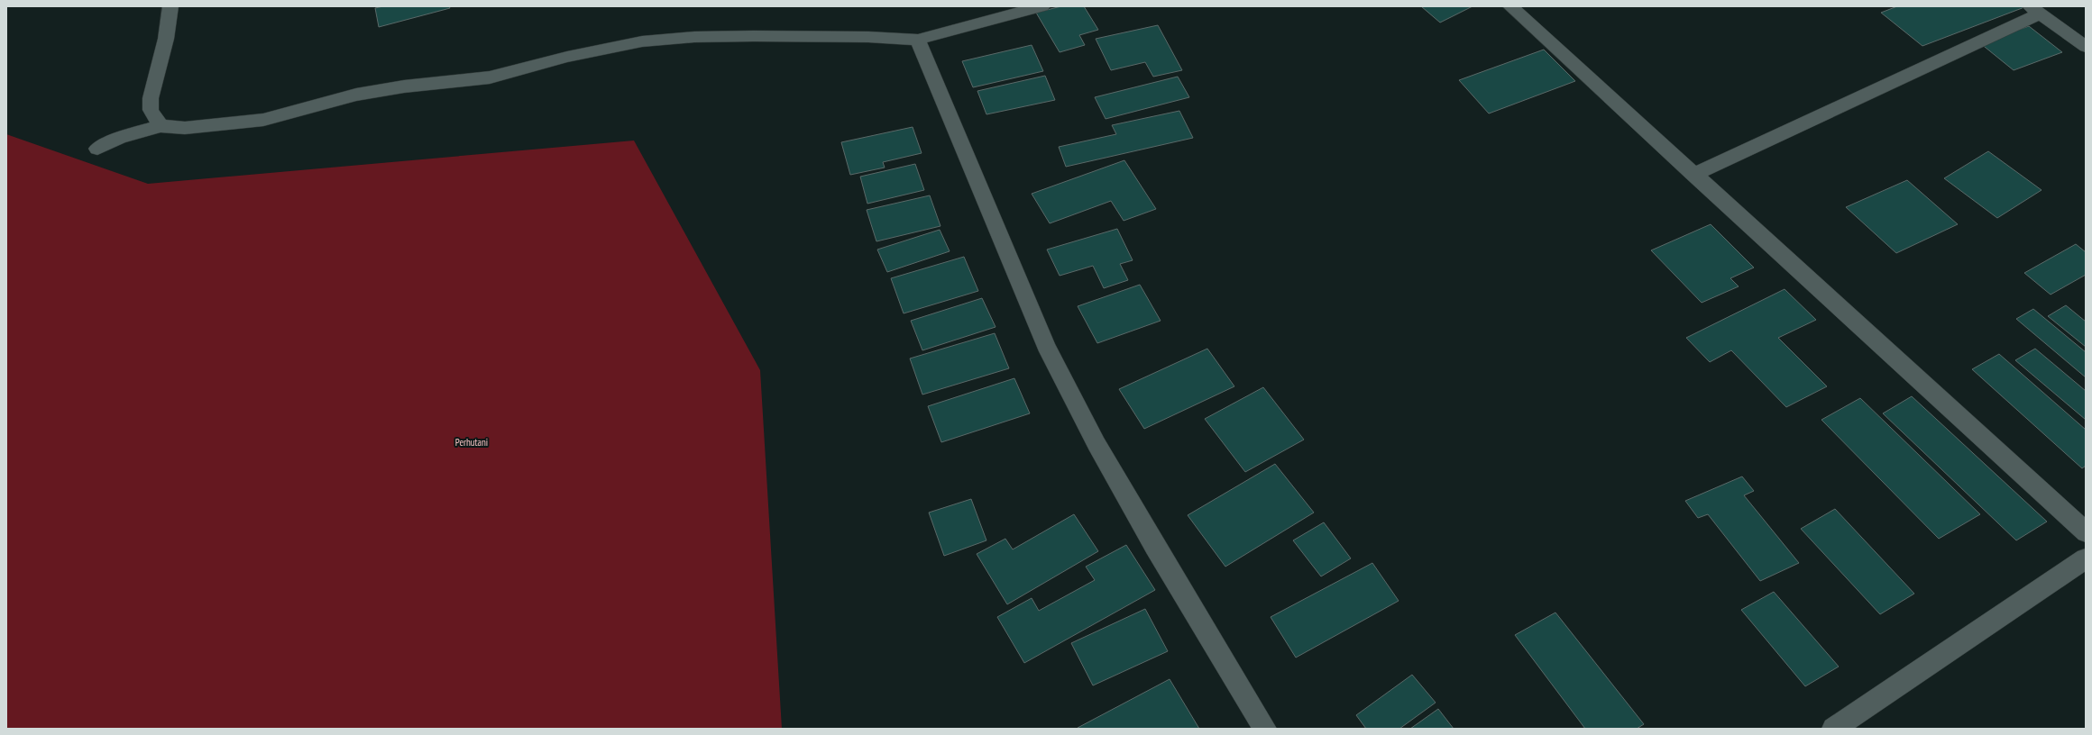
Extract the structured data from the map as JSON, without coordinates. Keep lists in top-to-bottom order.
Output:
{
  "parks": ["Perhutani"]
}
